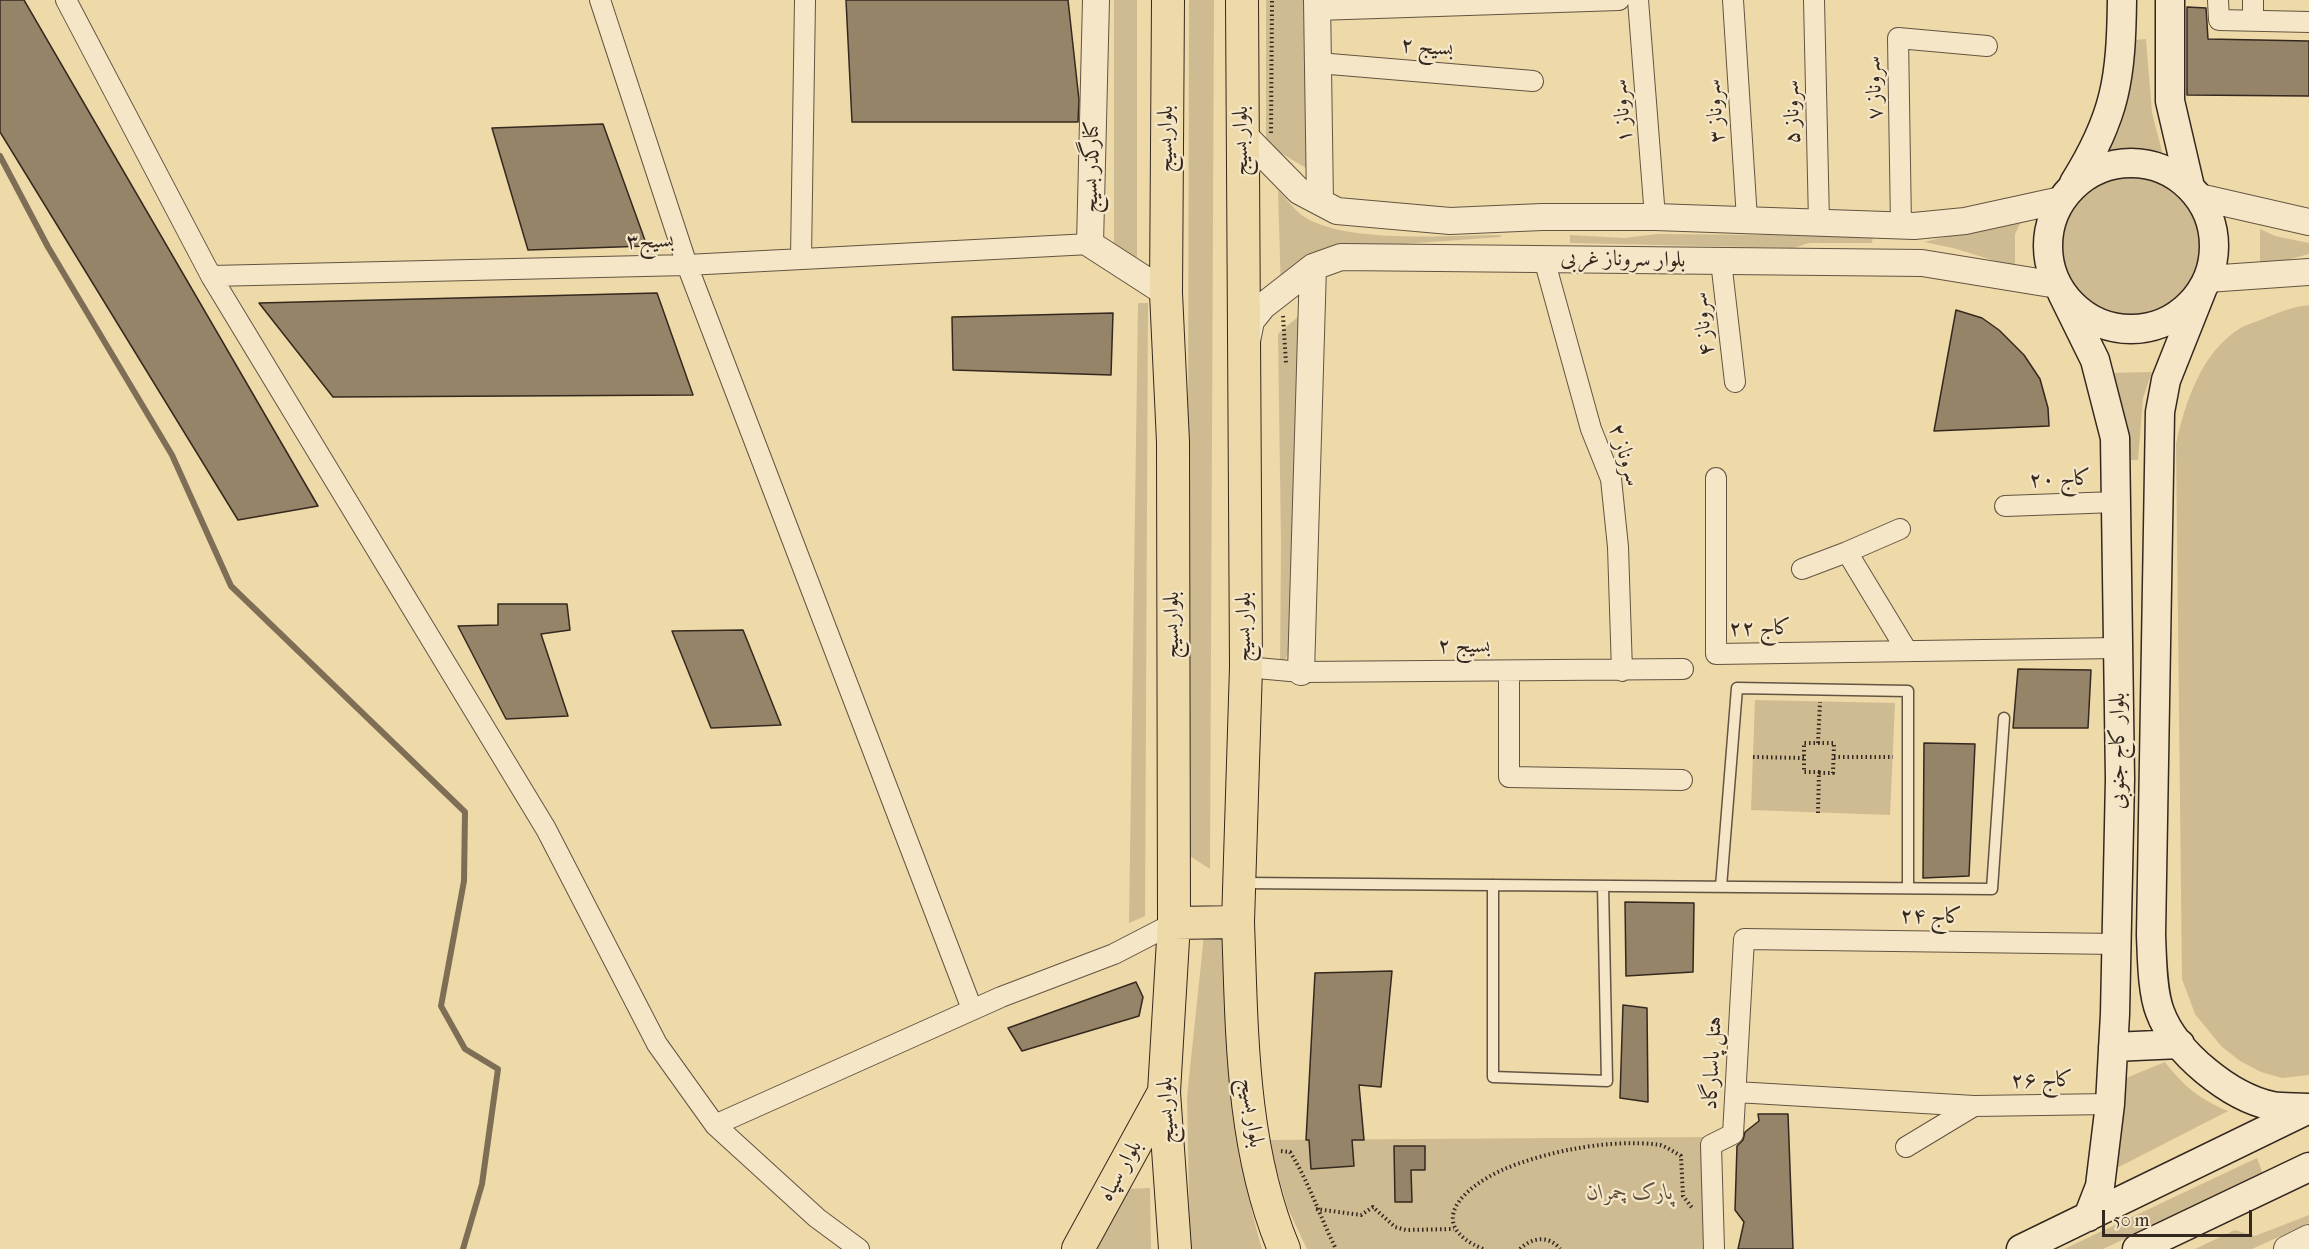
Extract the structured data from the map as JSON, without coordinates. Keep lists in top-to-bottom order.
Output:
{
  "streets": {
    "main road": [
      "بلواربسیج",
      "بلوار بسیج",
      "بلوار کاج جنوبی",
      "بلوار سپاه"
    ],
    "street": [
      "بسیج ۲",
      "سروناز ۷",
      "سروناز ۱",
      "سروناز ۳",
      "سروناز ۵",
      "کنارگذر بسیج",
      "بسیج۳",
      "بلوار سروناز غربی",
      "سروناز ۴",
      "سروناز ۲",
      "کاج ۲۰",
      "کاج ۲۲",
      "کاج ۲۴",
      "هتل پاسارگاد",
      "کاج ۲۶"
    ]
  },
  "crossings": [
    ["بسیج ۲", "بلوار بسیج"],
    ["بسیج ۲", "سروناز ۲"],
    ["سروناز ۷", "بلوار سروناز غربی"],
    ["سروناز ۱", "بلوار سروناز غربی"],
    ["سروناز ۳", "بلوار سروناز غربی"],
    ["سروناز ۵", "بلوار سروناز غربی"],
    ["بلواربسیج", "کنارگذر بسیج"],
    ["بلواربسیج", "بلوار سپاه"],
    ["بلوار بسیج", "بلوار سروناز غربی"],
    ["کنارگذر بسیج", "بسیج۳"],
    ["بلوار سروناز غربی", "سروناز ۴"],
    ["بلوار سروناز غربی", "سروناز ۲"],
    ["بلوار سروناز غربی", "بلوار کاج جنوبی"],
    ["کاج ۲۰", "بلوار کاج جنوبی"],
    ["کاج ۲۲", "بلوار کاج جنوبی"],
    ["بلوار کاج جنوبی", "کاج ۲۴"],
    ["بلوار کاج جنوبی", "کاج ۲۶"],
    ["کاج ۲۴", "هتل پاسارگاد"],
    ["هتل پاسارگاد", "کاج ۲۶"]
  ],
  "parks": ["پارک چمران"],
  "scale_bar": "50 m"
}
